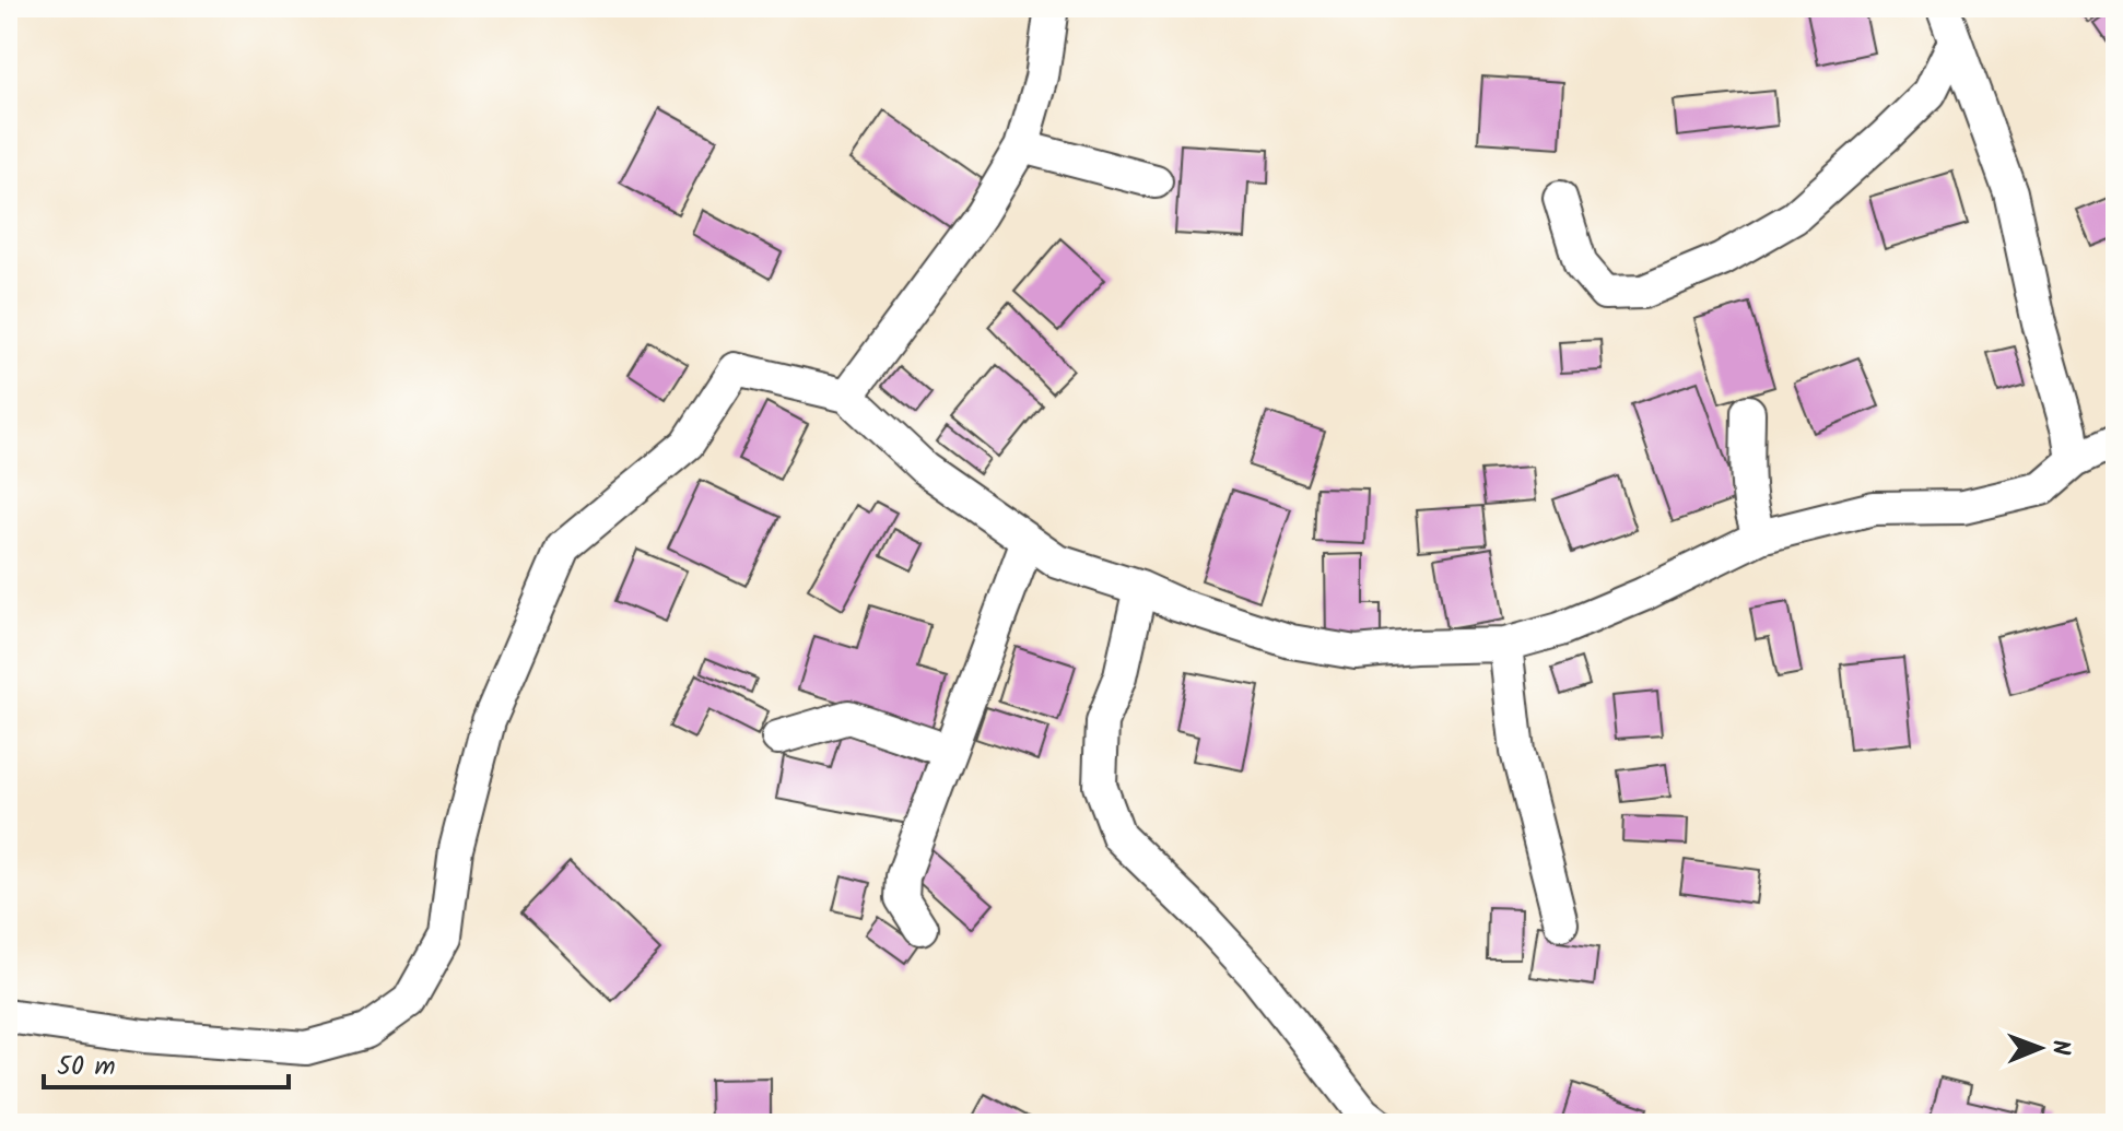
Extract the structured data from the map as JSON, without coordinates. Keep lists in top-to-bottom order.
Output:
{
  "scale_bar": "50 m",
  "north": "right"
}
